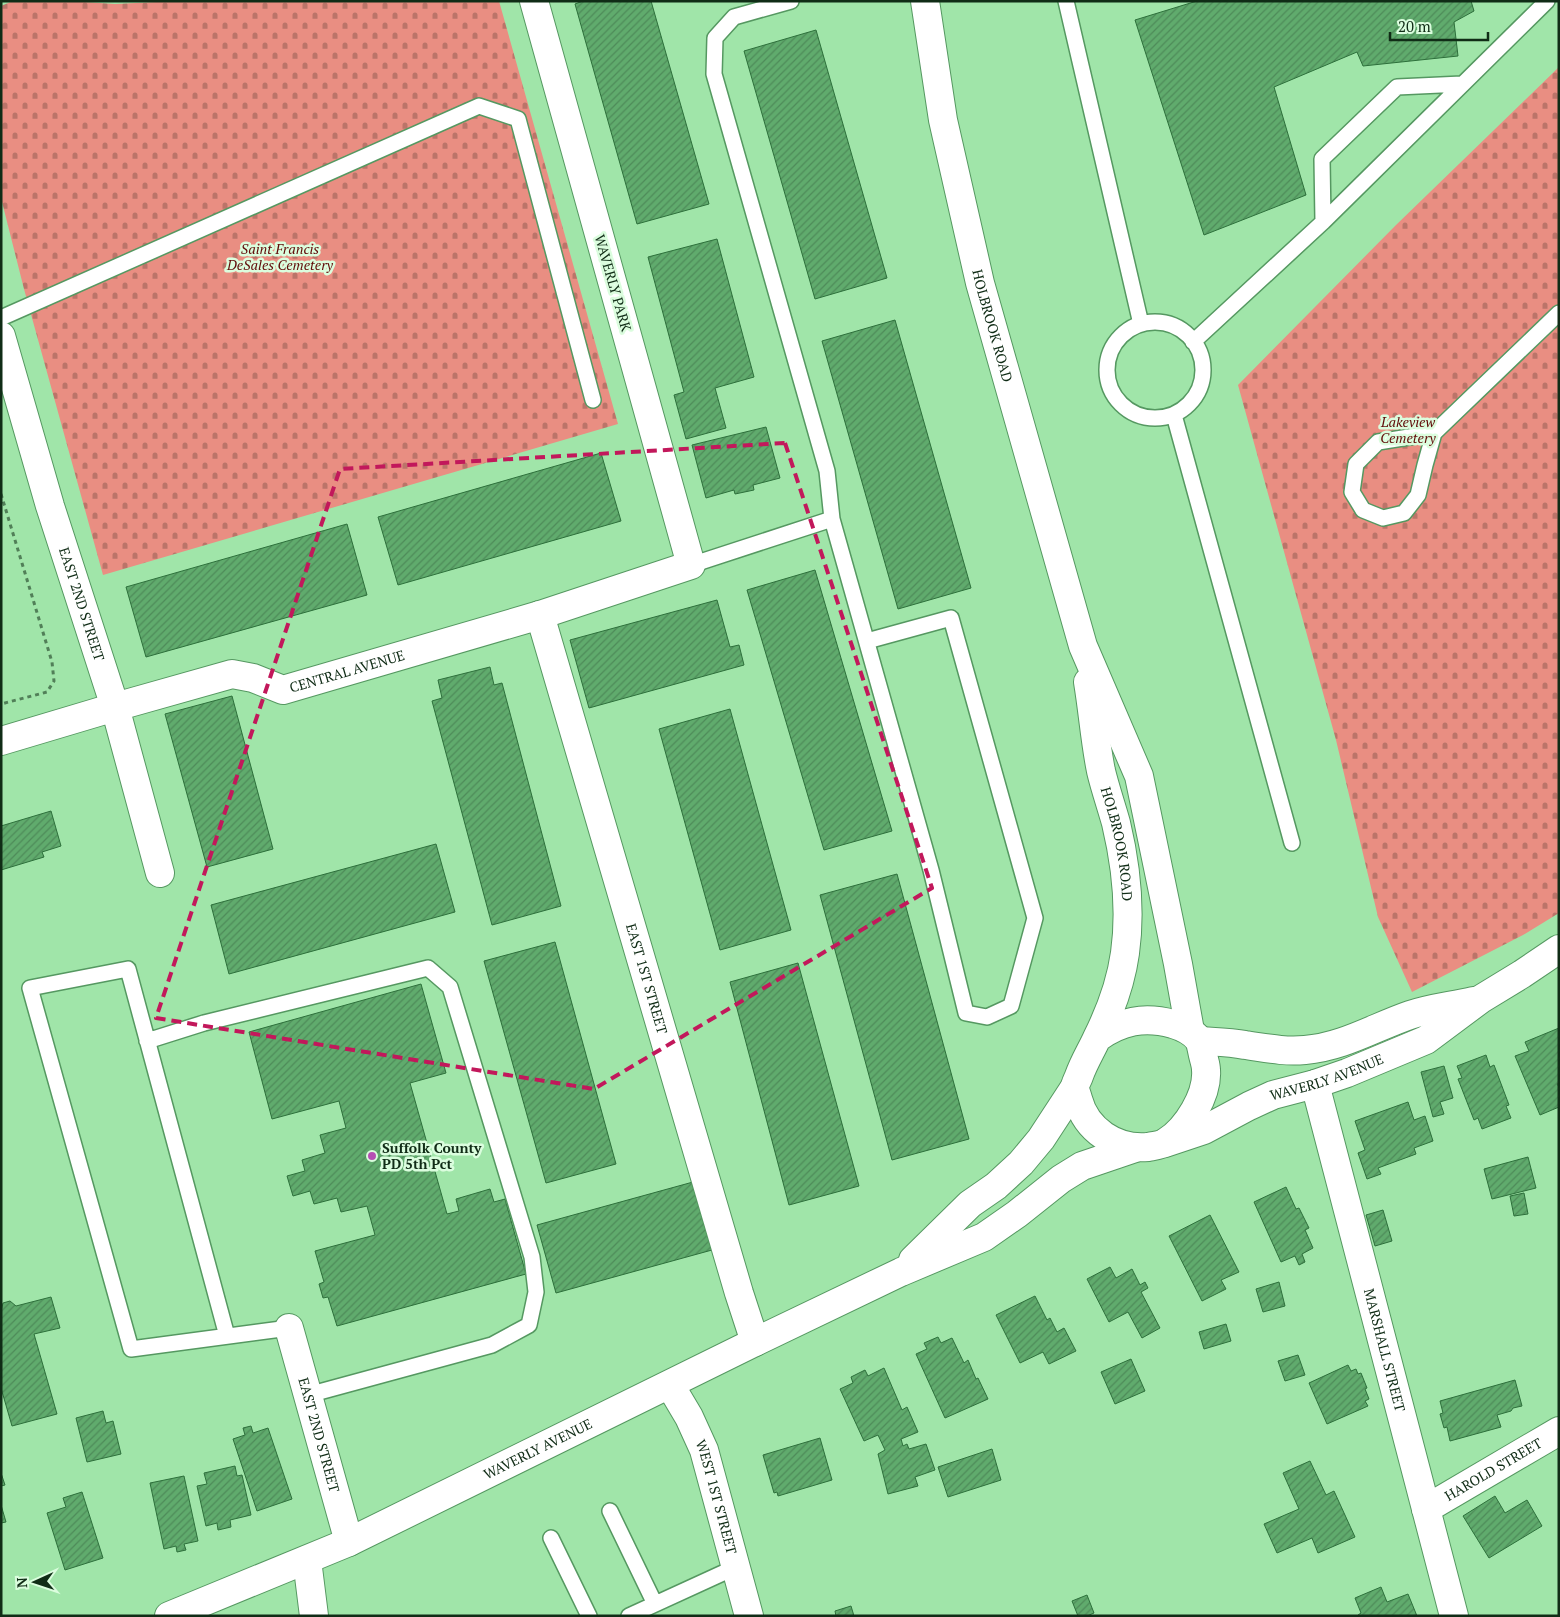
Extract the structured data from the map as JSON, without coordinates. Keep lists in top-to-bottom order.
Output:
{
  "streets": {
    "street": [
      "WAVERLY PARK",
      "HOLBROOK ROAD",
      "EAST 2ND STREET",
      "CENTRAL AVENUE",
      "EAST 1ST STREET",
      "WAVERLY AVENUE",
      "MARSHALL STREET",
      "HAROLD STREET",
      "WEST 1ST STREET"
    ]
  },
  "crossings": [
    ["WAVERLY PARK", "CENTRAL AVENUE"],
    ["HOLBROOK ROAD", "WAVERLY AVENUE"],
    ["EAST 2ND STREET", "CENTRAL AVENUE"],
    ["EAST 2ND STREET", "WAVERLY AVENUE"],
    ["CENTRAL AVENUE", "EAST 1ST STREET"],
    ["EAST 1ST STREET", "WAVERLY AVENUE"],
    ["WAVERLY AVENUE", "MARSHALL STREET"],
    ["WAVERLY AVENUE", "WEST 1ST STREET"],
    ["MARSHALL STREET", "HAROLD STREET"]
  ],
  "parks": ["Saint Francis DeSales Cemetery", "Lakeview Cemetery"],
  "places": ["Suffolk County PD 5th Pct"],
  "scale_bar": "20 m",
  "north": "left"
}
